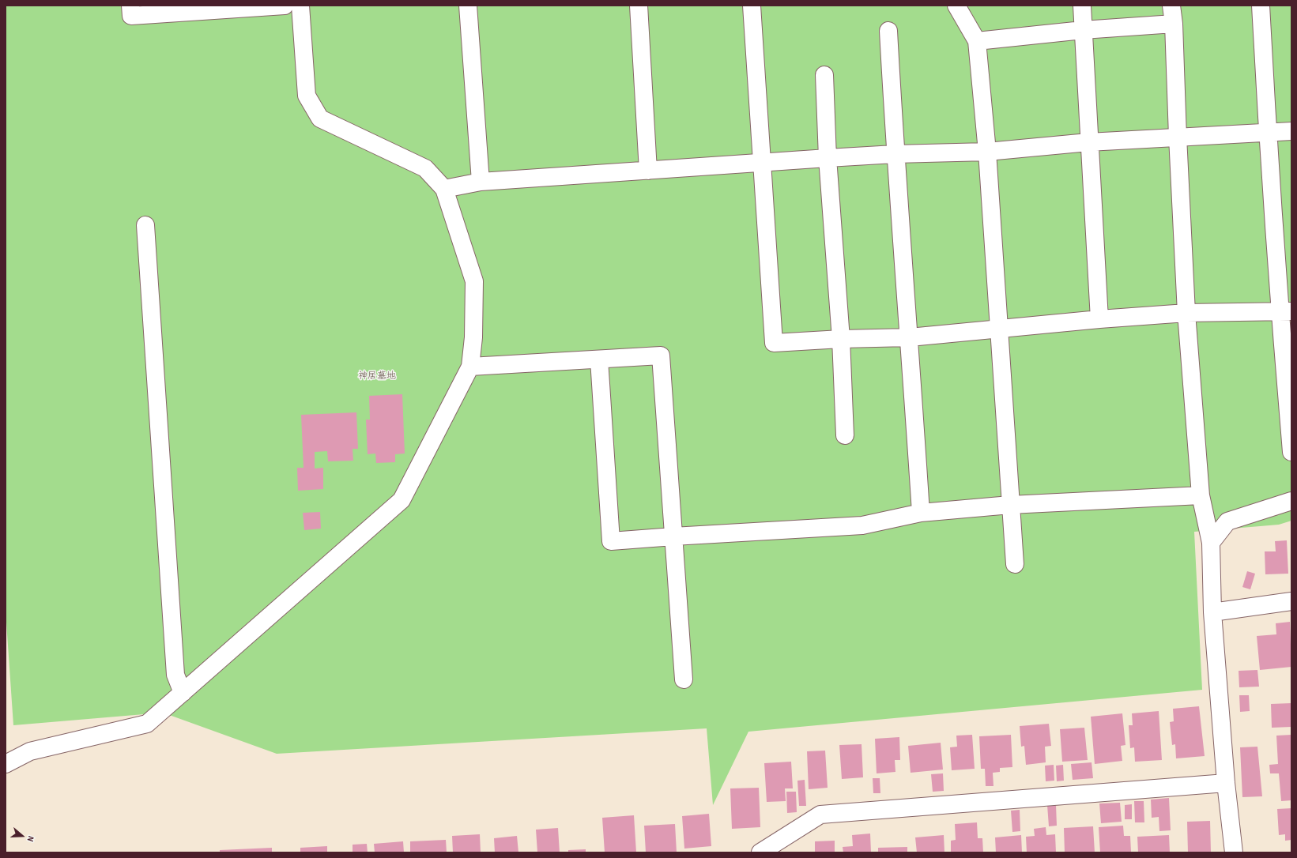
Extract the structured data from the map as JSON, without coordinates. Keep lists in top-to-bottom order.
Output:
{
  "parks": ["神居墓地"],
  "north": "right"
}
